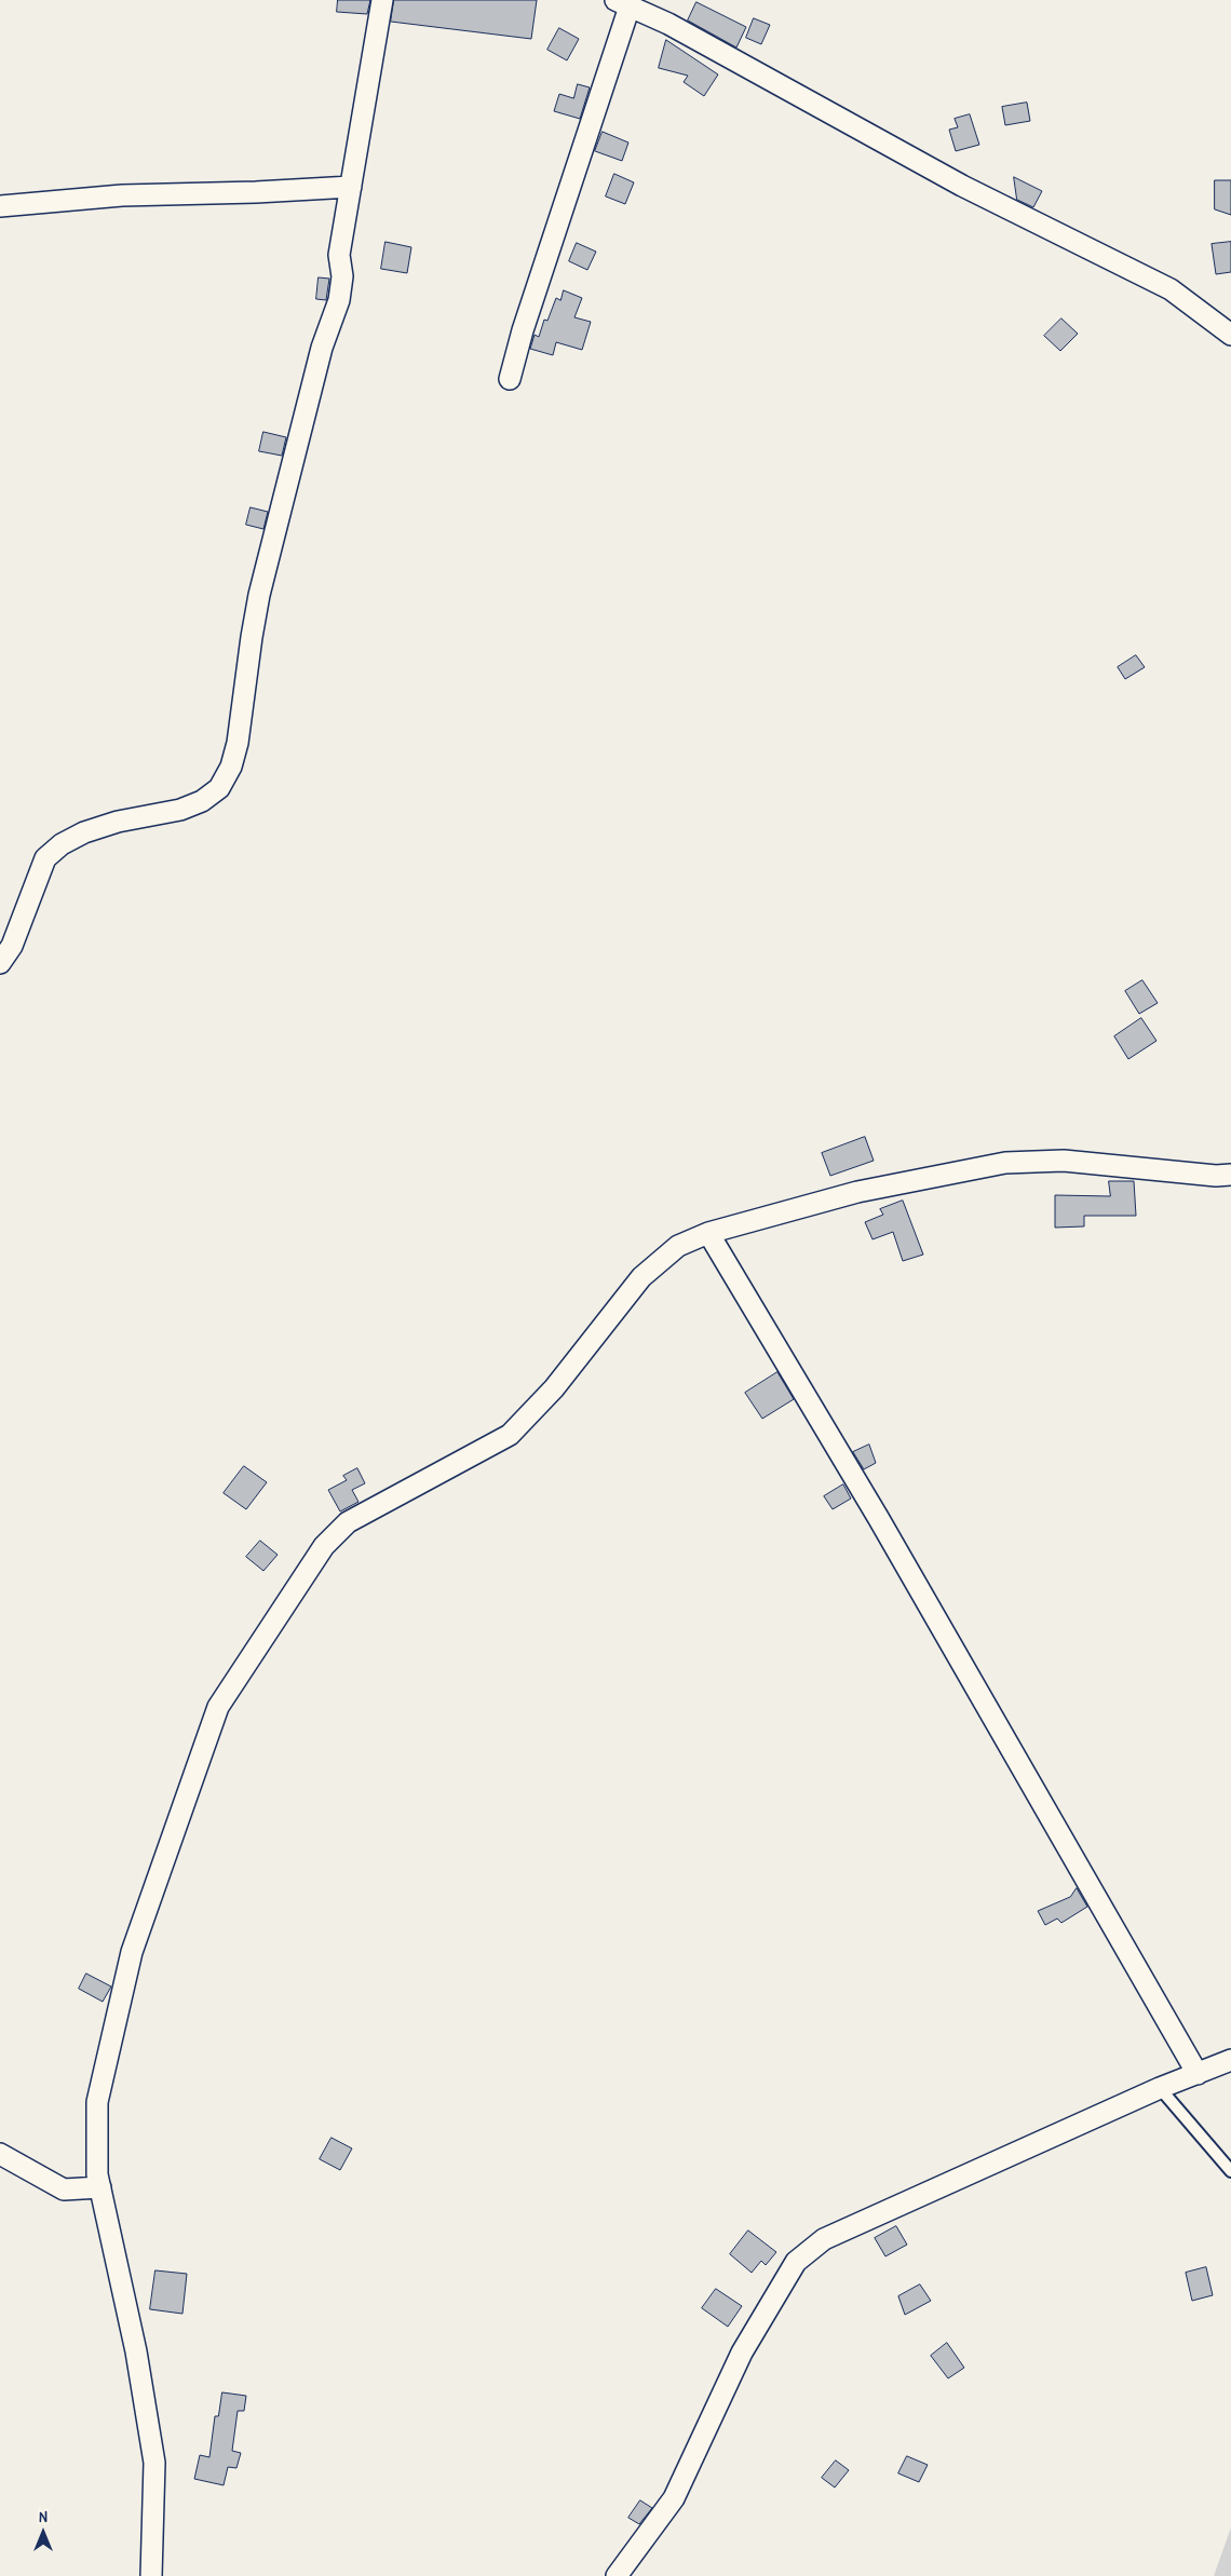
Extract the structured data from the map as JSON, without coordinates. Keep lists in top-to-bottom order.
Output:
{
  "north": "top"
}
